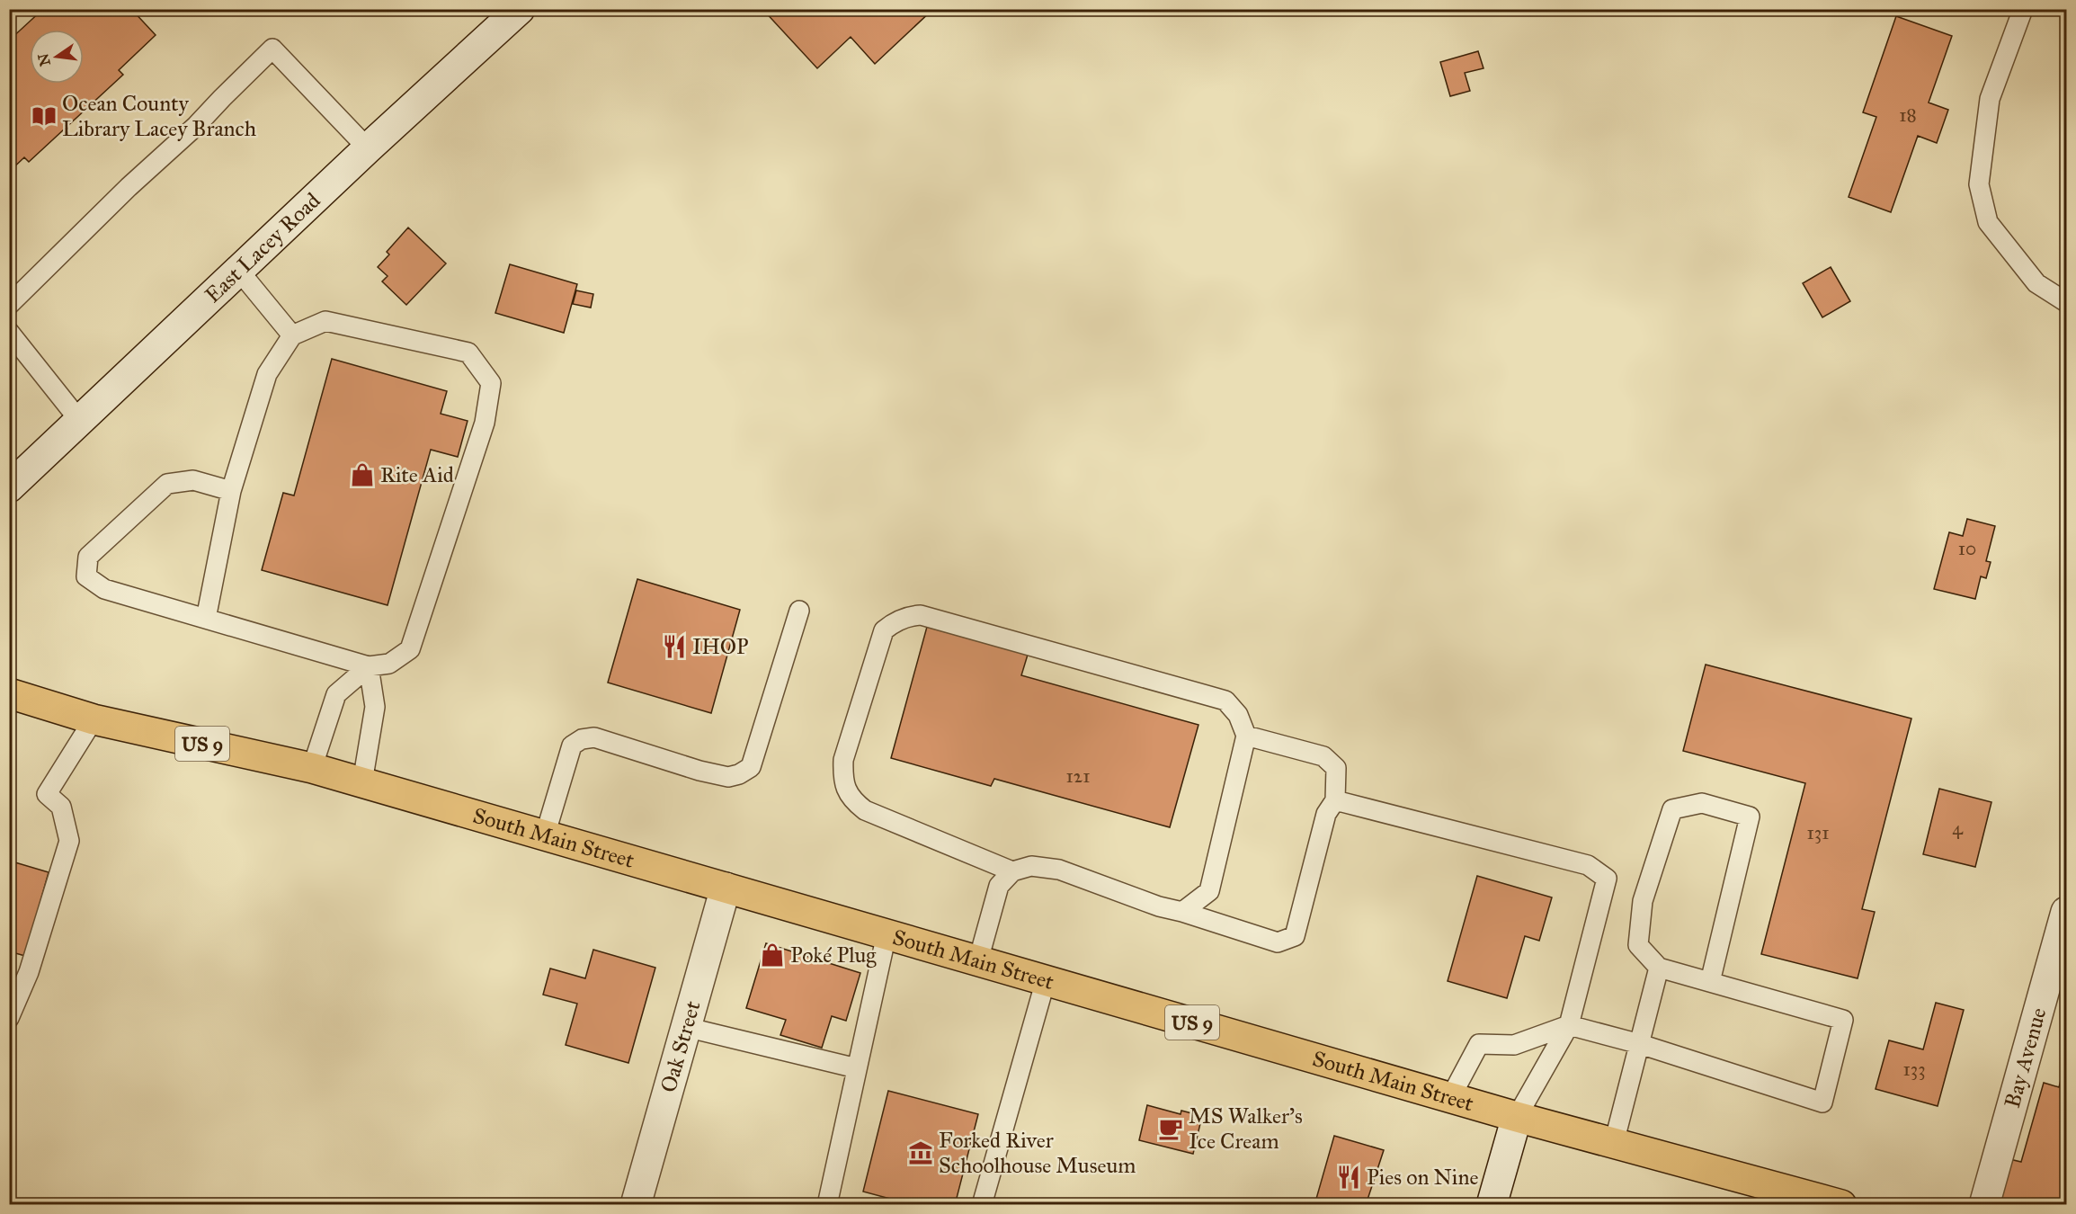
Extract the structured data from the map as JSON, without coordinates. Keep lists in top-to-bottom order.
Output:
{
  "streets": {
    "highway": ["US 9", "South Main Street"],
    "street": ["East Lacey Road", "Oak Street", "Bay Avenue"]
  },
  "crossings": [
    ["South Main Street", "Oak Street"]
  ],
  "places": {
    "library": ["Ocean County Library Lacey Branch"],
    "shop": ["Rite Aid", "Poké Plug"],
    "restaurant": ["IHOP", "Pies on Nine"],
    "cafe": ["MS Walker's Ice Cream"],
    "museum": ["Forked River Schoolhouse Museum"]
  },
  "house_numbers": [
    "18",
    "10",
    "121",
    "4",
    "131",
    "133"
  ],
  "north": "left"
}
